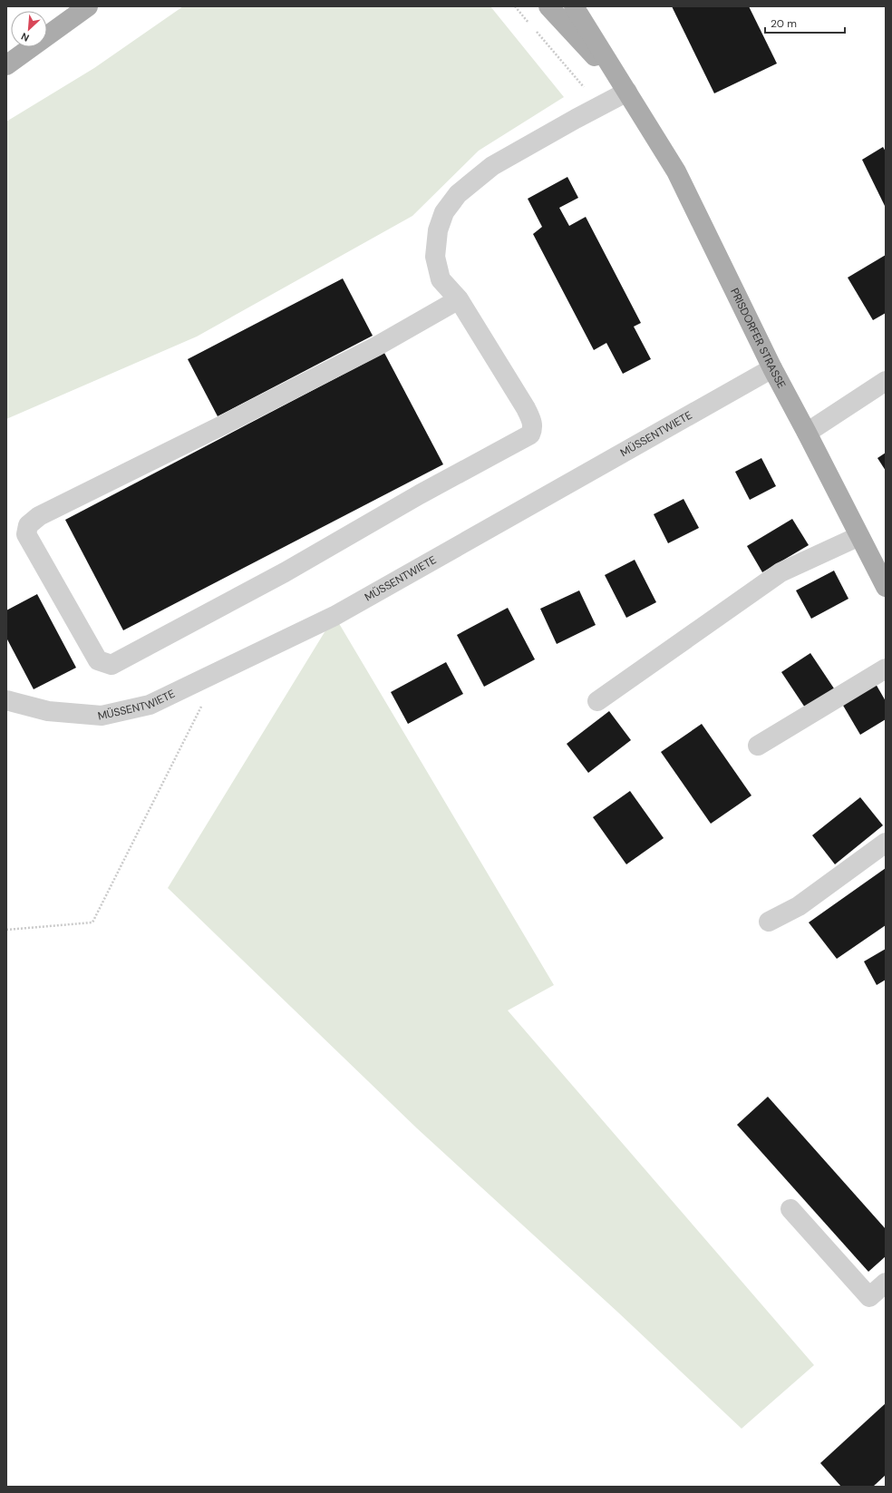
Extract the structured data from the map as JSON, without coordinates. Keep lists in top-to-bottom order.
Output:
{
  "streets": {
    "main road": ["PRISDORFER STRASSE"],
    "street": ["MÜSSENTWIETE"]
  },
  "crossings": [
    ["PRISDORFER STRASSE", "MÜSSENTWIETE"]
  ],
  "scale_bar": "20 m",
  "north": "bottom left"
}
